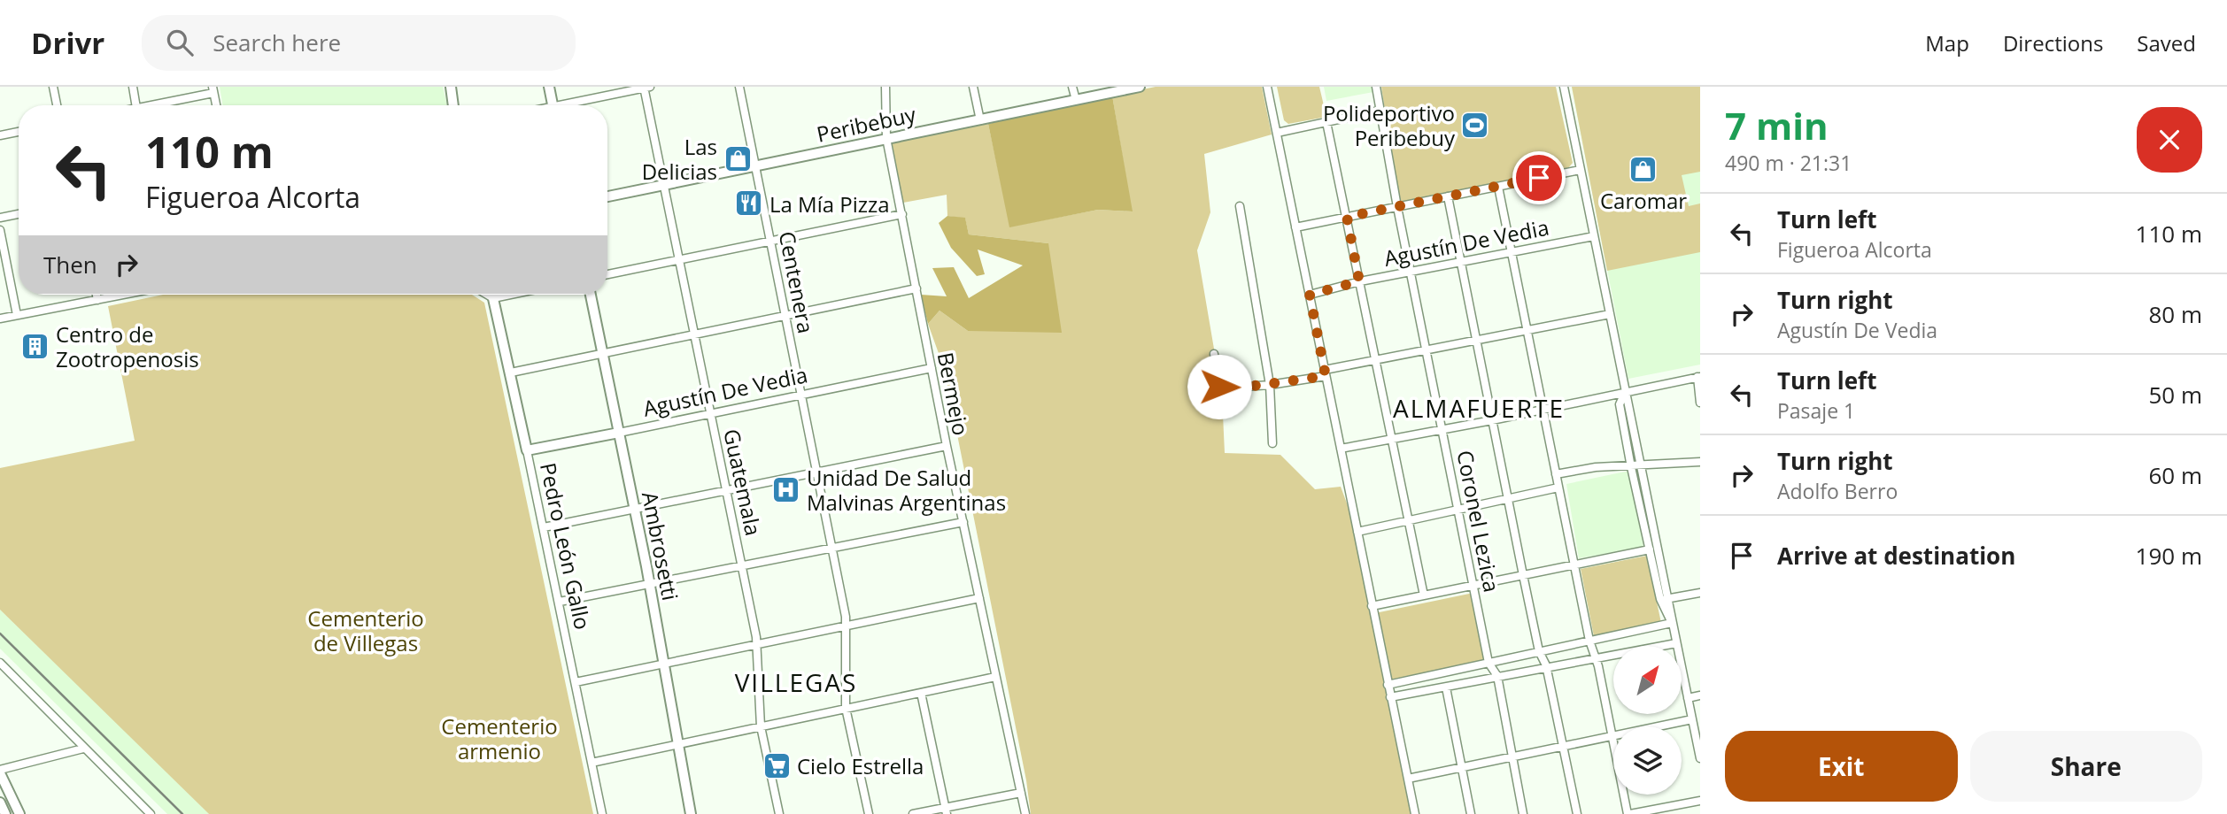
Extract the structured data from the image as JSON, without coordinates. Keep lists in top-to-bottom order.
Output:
{
  "streets": {
    "street": [
      "Peribebuy",
      "Agustín De Vedia",
      "Centenera",
      "Bermejo",
      "Guatemala",
      "Coronel Lezica",
      "Pedro León Gallo",
      "Ambrosetti"
    ]
  },
  "crossings": [
    ["Peribebuy", "Centenera"],
    ["Peribebuy", "Bermejo"],
    ["Peribebuy", "Guatemala"],
    ["Agustín De Vedia", "Centenera"],
    ["Agustín De Vedia", "Bermejo"],
    ["Agustín De Vedia", "Guatemala"],
    ["Agustín De Vedia", "Coronel Lezica"],
    ["Agustín De Vedia", "Pedro León Gallo"],
    ["Agustín De Vedia", "Ambrosetti"]
  ],
  "districts": ["ALMAFUERTE", "VILLEGAS"],
  "parks": ["Cementerio de Villegas", "Cementerio armenio"],
  "places": {
    "sports": ["Polideportivo Peribebuy"],
    "shop": ["Las Delicias", "Caromar"],
    "restaurant": ["La Mía Pizza"],
    "building": ["Centro de Zootropenosis"],
    "hospital": ["Unidad De Salud Malvinas Argentinas"],
    "supermarket": ["Cielo Estrella"]
  },
  "north": "top right",
  "page": {
    "header": "Drivr",
    "search": "Search here",
    "nav": ["Map", "Directions", "Saved"],
    "heading": ["7 min", "490 m · 21:31"],
    "turn": ["110 m", "Figueroa Alcorta"],
    "list": [
      {
        "name": "Turn left",
        "note": "Figueroa Alcorta",
        "value": "110 m"
      },
      {
        "name": "Turn right",
        "note": "Agustín De Vedia",
        "value": "80 m"
      },
      {
        "name": "Turn left",
        "note": "Pasaje 1",
        "value": "50 m"
      },
      {
        "name": "Turn right",
        "note": "Adolfo Berro",
        "value": "60 m"
      },
      {
        "name": "Arrive at destination",
        "value": "190 m"
      }
    ],
    "then": "Then",
    "buttons": ["Exit", "Share"]
  }
}
